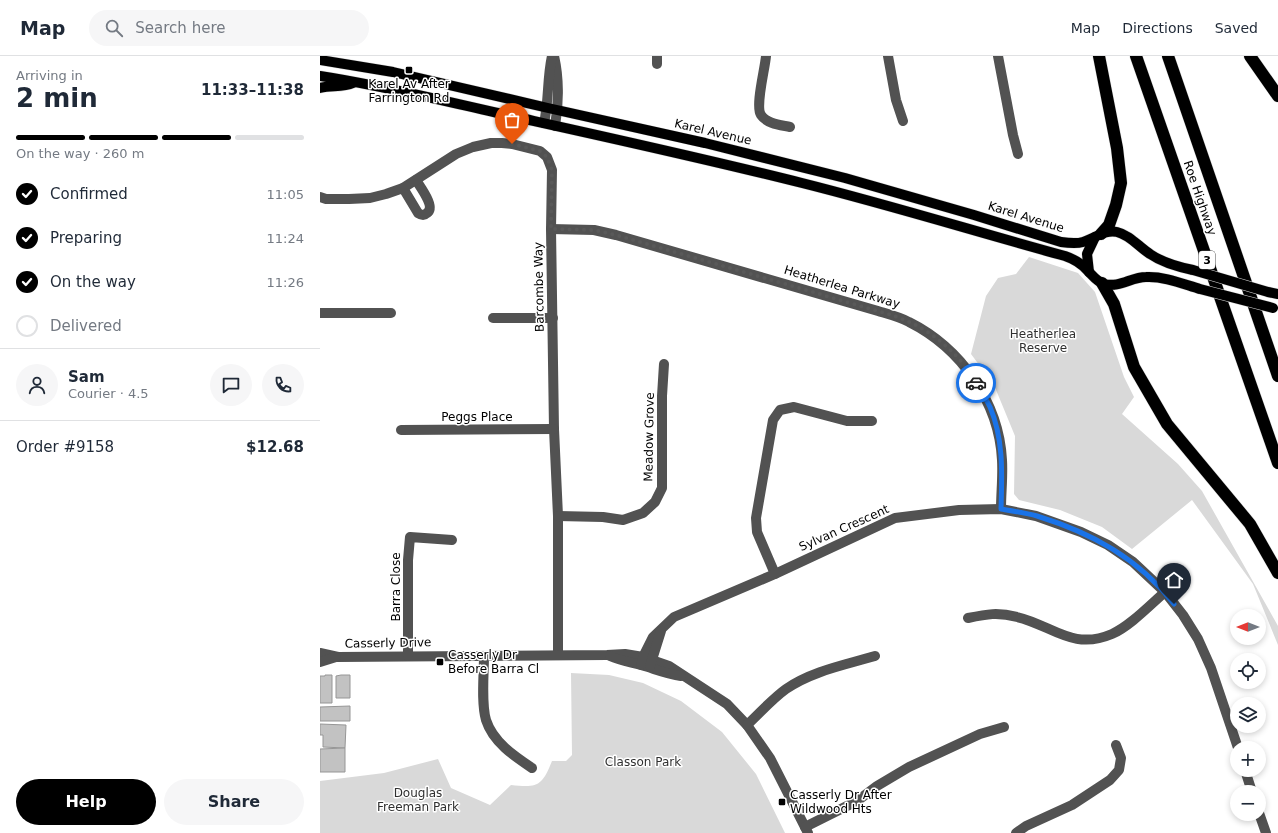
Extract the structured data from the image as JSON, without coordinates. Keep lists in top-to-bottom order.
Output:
{
  "streets": {
    "highway": ["Roe Highway", "3"],
    "main road": ["Karel Avenue"],
    "street": [
      "Barcombe Way",
      "Heatherlea Parkway",
      "Peggs Place",
      "Meadow Grove",
      "Sylvan Crescent",
      "Barra Close",
      "Casserly Drive"
    ]
  },
  "crossings": [
    ["Barcombe Way", "Heatherlea Parkway"],
    ["Barcombe Way", "Peggs Place"],
    ["Barcombe Way", "Meadow Grove"],
    ["Barcombe Way", "Casserly Drive"],
    ["Heatherlea Parkway", "Sylvan Crescent"],
    ["Sylvan Crescent", "Casserly Drive"],
    ["Barra Close", "Casserly Drive"]
  ],
  "parks": ["Heatherlea Reserve", "Classon Park", "Douglas Freeman Park"],
  "places": {
    "transit": ["Karel Av After Farrington Rd", "Casserly Dr Before Barra Cl", "Casserly Dr After Wildwood Hts"]
  },
  "north": "left",
  "page": {
    "header": "Map",
    "search": "Search here",
    "nav": ["Map", "Directions", "Saved"],
    "heading": ["2 min", "Arriving in", "11:33–11:38"],
    "panel": [
      "Sam",
      "Courier · 4.5",
      "Order #9158",
      "$12.68"
    ],
    "bar": "On the way · 260 m",
    "list": [
      ["Confirmed", "11:05"],
      ["Preparing", "11:24"],
      ["On the way", "11:26"],
      "Delivered"
    ],
    "map_buttons": ["+", "−"],
    "buttons": ["Help", "Share"]
  }
}
